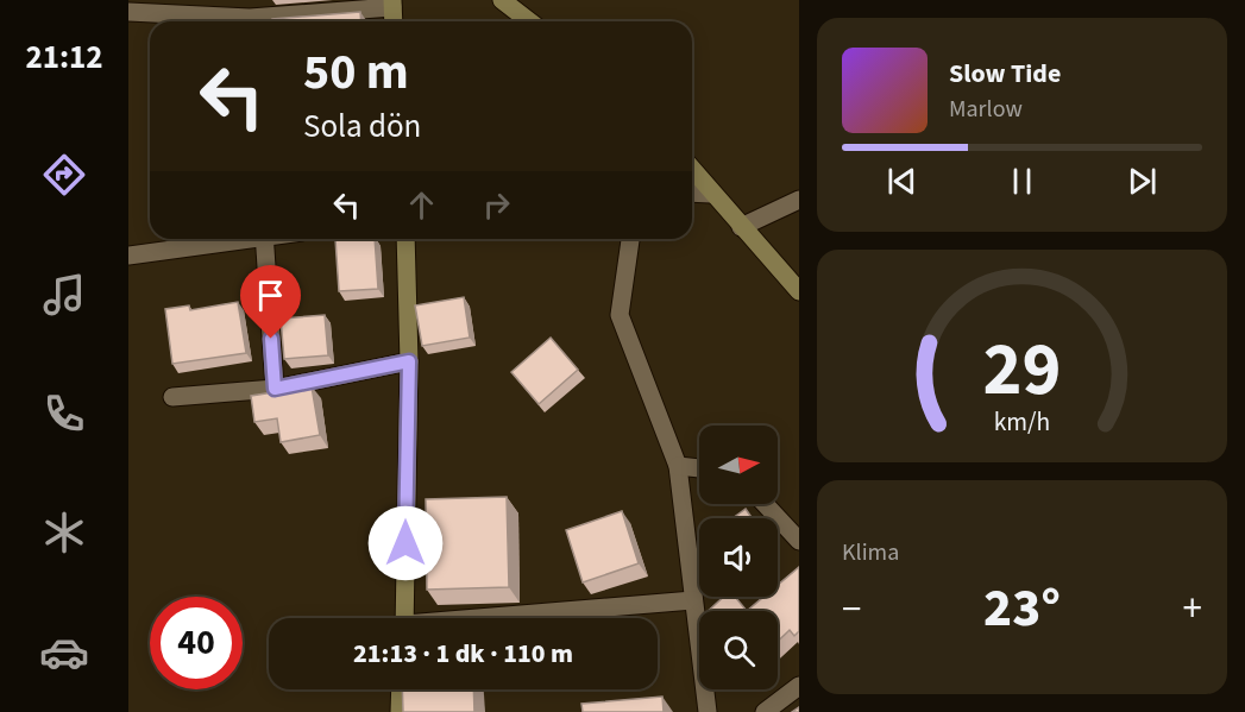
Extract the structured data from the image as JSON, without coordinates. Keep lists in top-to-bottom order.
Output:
{
  "north": "right",
  "page": {
    "tabs": "21:12",
    "turn": ["50 m", "Sola dön"],
    "song": ["Slow Tide", "Marlow"],
    "tile": "Klima",
    "heat": ["−", "23°", "+"],
    "limit": "40",
    "trip": "21:13 · 1 dk · 110 m",
    "gauge": ["29", "km/h"]
  }
}
